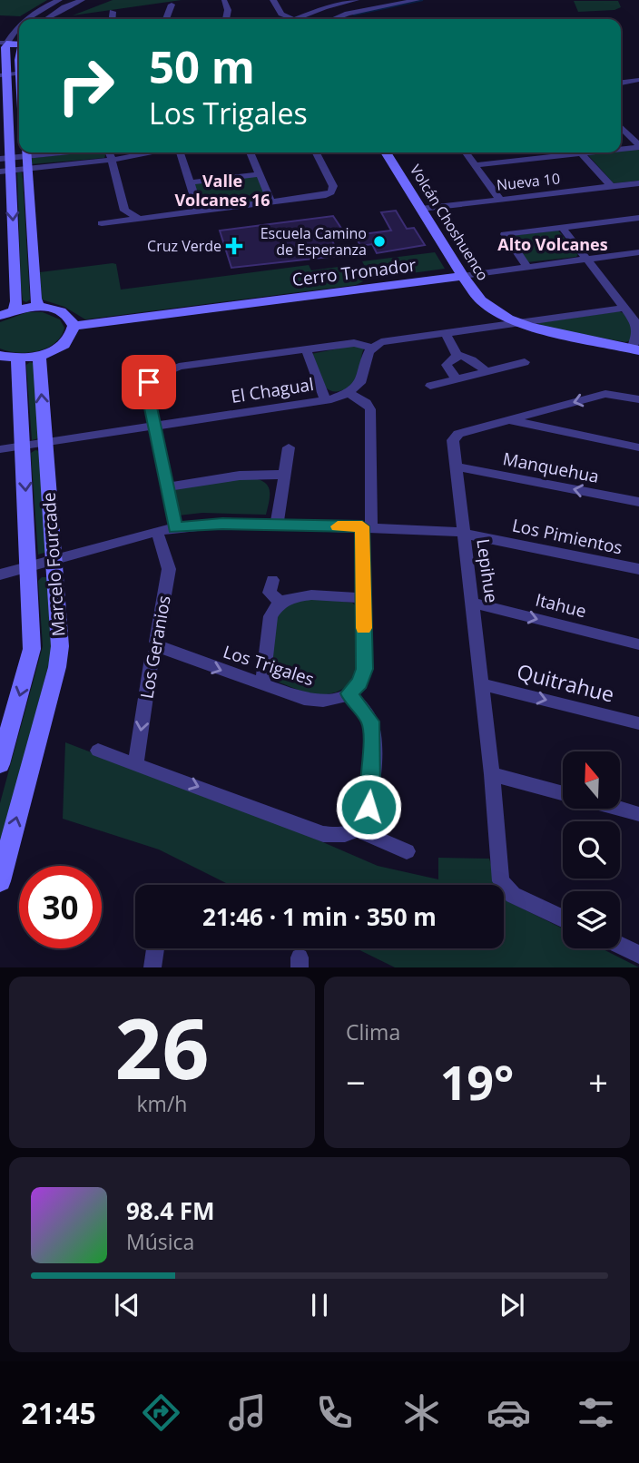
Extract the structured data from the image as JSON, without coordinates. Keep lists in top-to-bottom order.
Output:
{
  "streets": {
    "street": [
      "Nueva 10",
      "Volcán Choshuenco",
      "Cerro Tronador",
      "El Chagual",
      "Manquehua",
      "Los Pimientos",
      "Marcelo Fourcade",
      "Lepihue",
      "Itahue",
      "Los Geranios",
      "Los Trigales",
      "Quitrahue"
    ]
  },
  "crossings": [
    ["Nueva 10", "Volcán Choshuenco"],
    ["Volcán Choshuenco", "Cerro Tronador"],
    ["El Chagual", "Marcelo Fourcade"],
    ["Manquehua", "Lepihue"],
    ["Los Pimientos", "Marcelo Fourcade"],
    ["Los Pimientos", "Lepihue"],
    ["Los Pimientos", "Los Geranios"],
    ["Lepihue", "Itahue"],
    ["Lepihue", "Quitrahue"],
    ["Los Geranios", "Los Trigales"]
  ],
  "one_way": ["Itahue", "Los Geranios", "Los Trigales"],
  "districts": ["Valle Volcanes 16", "Alto Volcanes"],
  "places": {
    "other": ["Escuela Camino de Esperanza"],
    "health": ["Cruz Verde"]
  },
  "north": "top",
  "page": {
    "turn": ["50 m", "Los Trigales"],
    "limit": "30",
    "trip": "21:46 · 1 min · 350 m",
    "tile": [
      ["26", "km/h"],
      "Clima"
    ],
    "heat": ["−", "19°", "+"],
    "song": ["98.4 FM", "Música"],
    "tabs": "21:45"
  }
}
